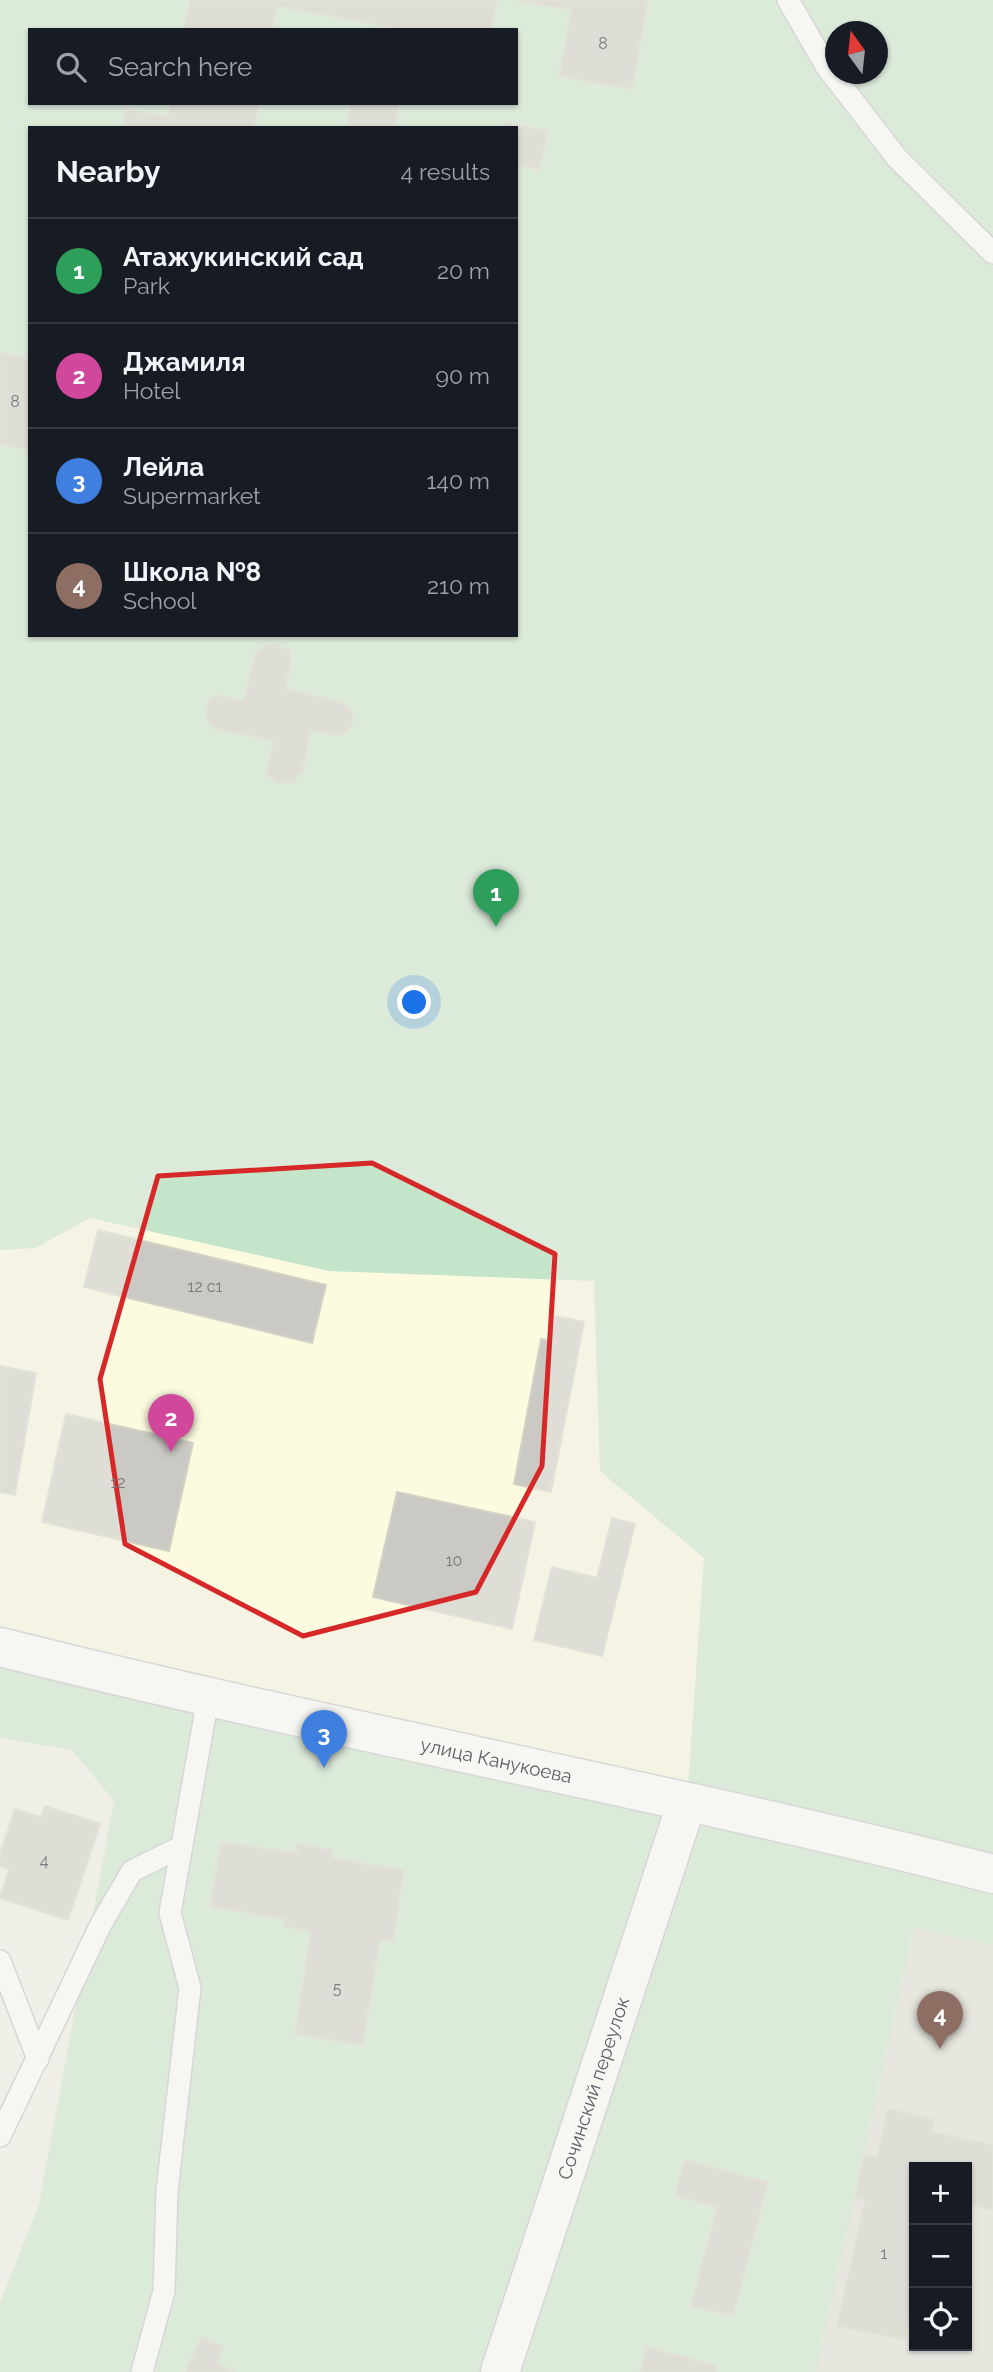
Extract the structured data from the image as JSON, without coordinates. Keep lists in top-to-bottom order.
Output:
{
  "streets": {
    "street": ["улица Канукоева", "Сочинский переулок"]
  },
  "crossings": [
    ["улица Канукоева", "Сочинский переулок"]
  ],
  "house_numbers": [
    "8",
    "8",
    "12 с1",
    "12",
    "10",
    "4",
    "5",
    "1"
  ],
  "north": "top",
  "page": {
    "search": "Search here",
    "heading": ["Nearby", "4 results"],
    "list": [
      {
        "mark": "1",
        "name": "Атажукинский сад",
        "note": "Park",
        "value": "20 m"
      },
      {
        "mark": "2",
        "name": "Джамиля",
        "note": "Hotel",
        "value": "90 m"
      },
      {
        "mark": "3",
        "name": "Лейла",
        "note": "Supermarket",
        "value": "140 m"
      },
      {
        "mark": "4",
        "name": "Школа №8",
        "note": "School",
        "value": "210 m"
      }
    ],
    "pins": [
      "1",
      "2",
      "3",
      "4"
    ],
    "map_buttons": ["+", "−"]
  }
}
